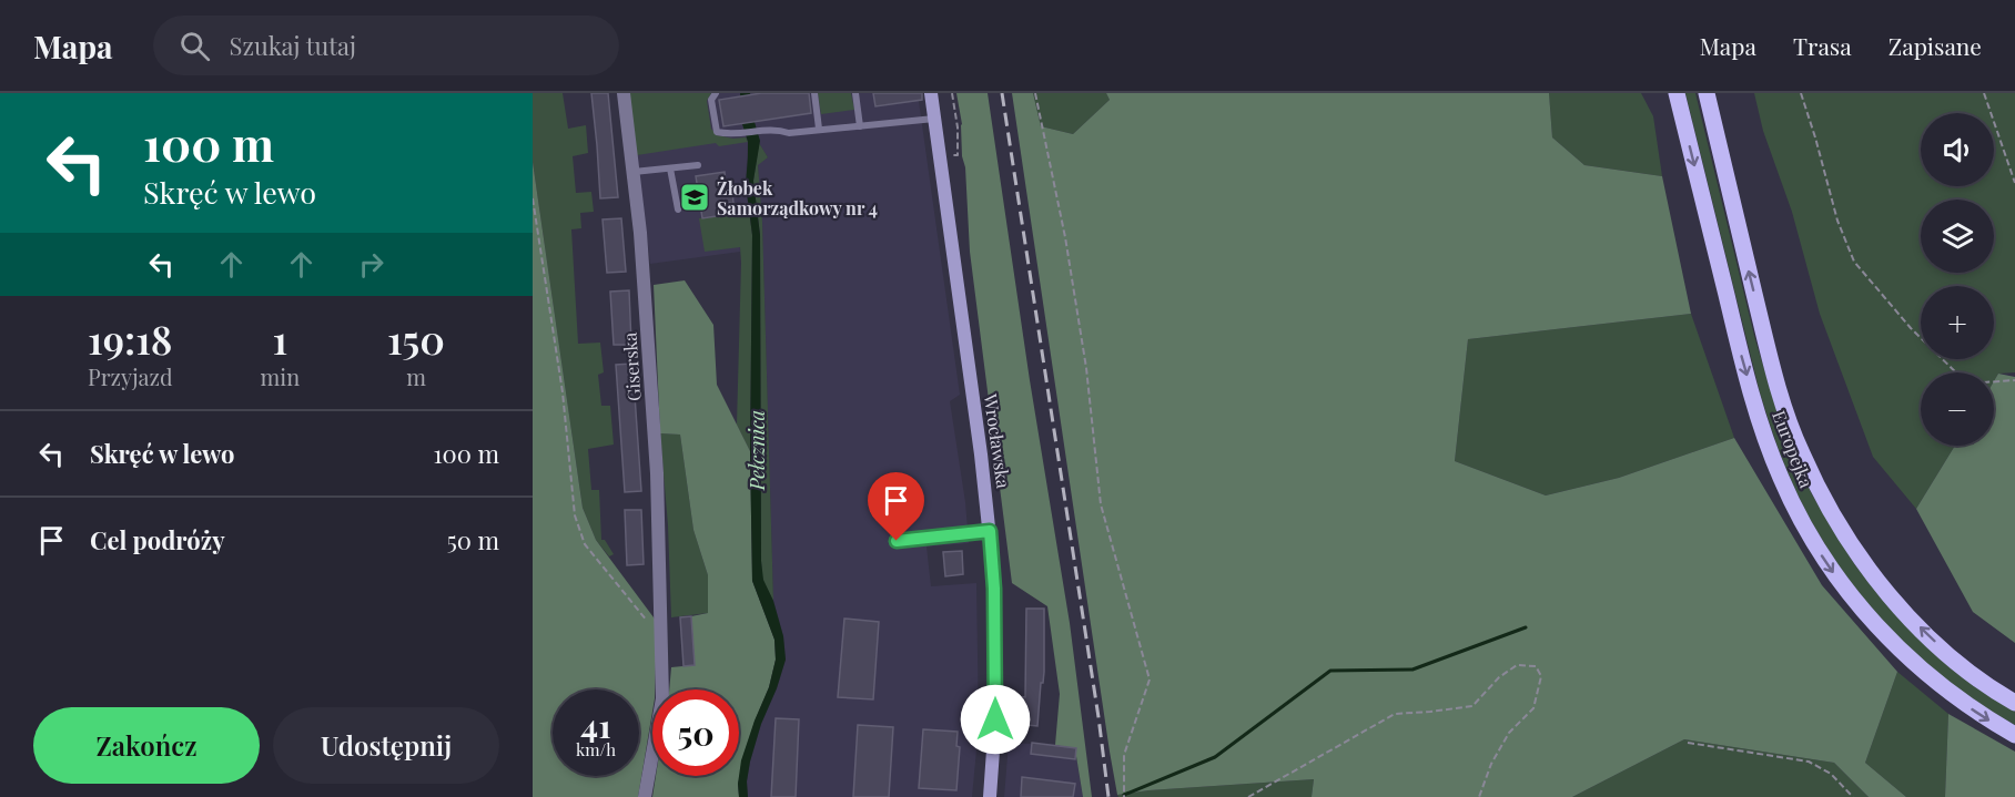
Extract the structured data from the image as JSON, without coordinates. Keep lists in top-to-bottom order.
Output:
{
  "streets": {
    "main road": ["Wrocławska", "Europejka"],
    "street": ["Giserska"]
  },
  "water": ["Pełcznica"],
  "places": {
    "school or university": ["Żłobek Samorządkowy nr 4"]
  },
  "page": {
    "header": "Mapa",
    "search": "Szukaj tutaj",
    "nav": ["Mapa", "Trasa", "Zapisane"],
    "turn": ["100 m", "Skręć w lewo"],
    "map_buttons": ["+", "−"],
    "eta": [
      "19:18",
      "Przyjazd",
      "1",
      "min",
      "150",
      "m"
    ],
    "list": [
      {
        "name": "Skręć w lewo",
        "value": "100 m"
      },
      {
        "name": "Cel podróży",
        "value": "50 m"
      }
    ],
    "speed": "41 km/h",
    "limit": "50",
    "buttons": ["Zakończ", "Udostępnij"]
  }
}
